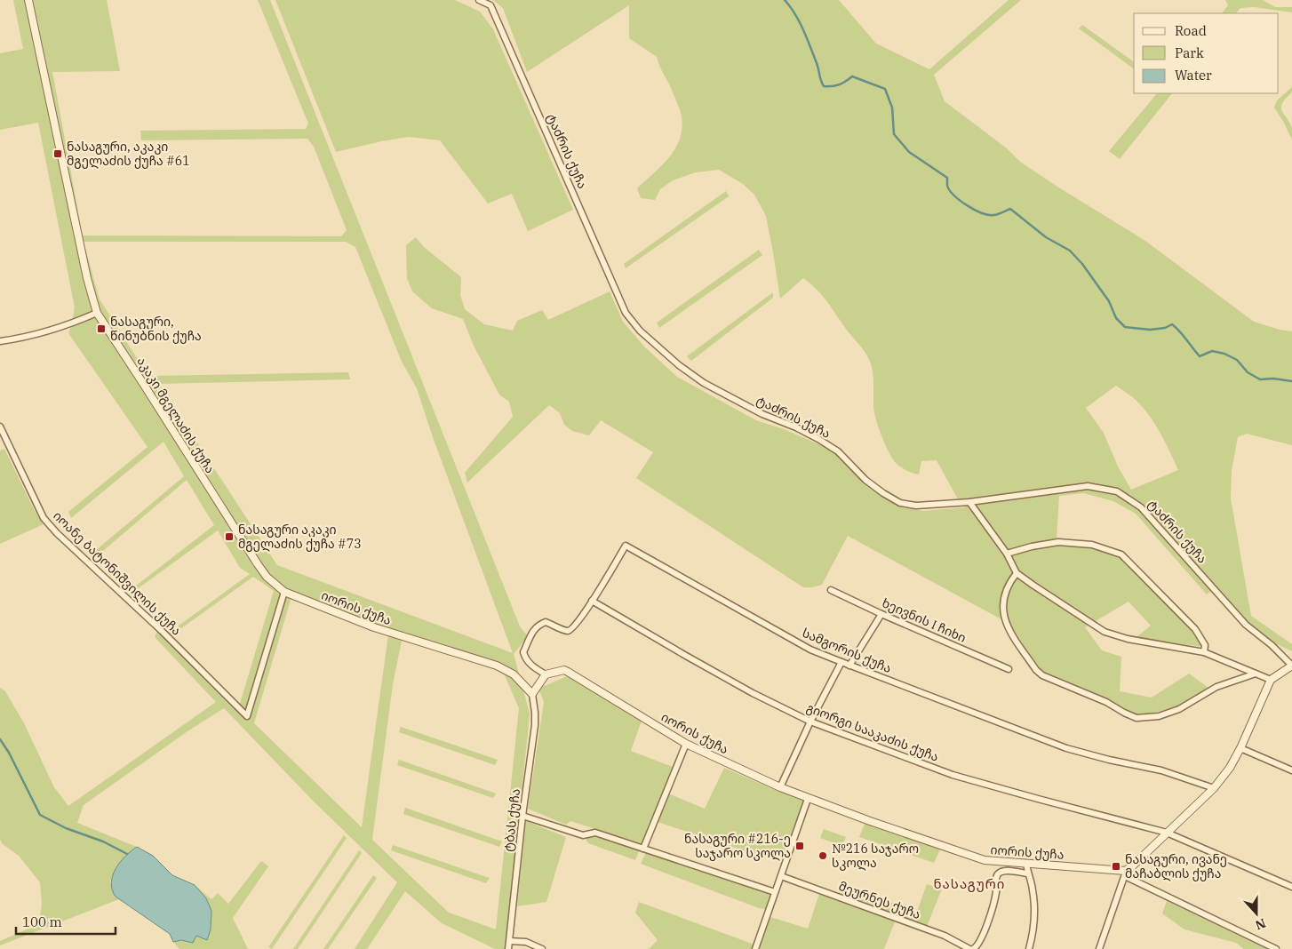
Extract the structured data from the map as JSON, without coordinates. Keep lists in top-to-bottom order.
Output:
{
  "streets": {
    "street": [
      "ტაძრის ქუჩა",
      "აკაკი მგელაძის ქუჩა",
      "იოანე ბატონიშვილის ქუჩა",
      "იორის ქუჩა",
      "ხეივნის I ჩიხი",
      "სამგორის ქუჩა",
      "გიორგი სააკაძის ქუჩა",
      "ტბას ქუჩა",
      "მეურნეს ქუჩა"
    ]
  },
  "crossings": [
    ["აკაკი მგელაძის ქუჩა", "იოანე ბატონიშვილის ქუჩა"],
    ["აკაკი მგელაძის ქუჩა", "იორის ქუჩა"],
    ["იოანე ბატონიშვილის ქუჩა", "იორის ქუჩა"],
    ["იორის ქუჩა", "სამგორის ქუჩა"],
    ["იორის ქუჩა", "ტბას ქუჩა"],
    ["სამგორის ქუჩა", "გიორგი სააკაძის ქუჩა"]
  ],
  "districts": ["ნასაგური"],
  "places": {
    "transit": [
      "ნასაგური, აკაკი მგელაძის ქუჩა #61",
      "ნასაგური, წინუბნის ქუჩა",
      "ნასაგური აკაკი მგელაძის ქუჩა #73",
      "ნასაგური #216-ე საჯარო სკოლა",
      "ნასაგური, ივანე მაჩაბლის ქუჩა"
    ],
    "other": ["№216 საჯარო სკოლა"]
  },
  "legend": ["Road", "Park", "Water"],
  "scale_bar": "100 m",
  "north": "bottom"
}
